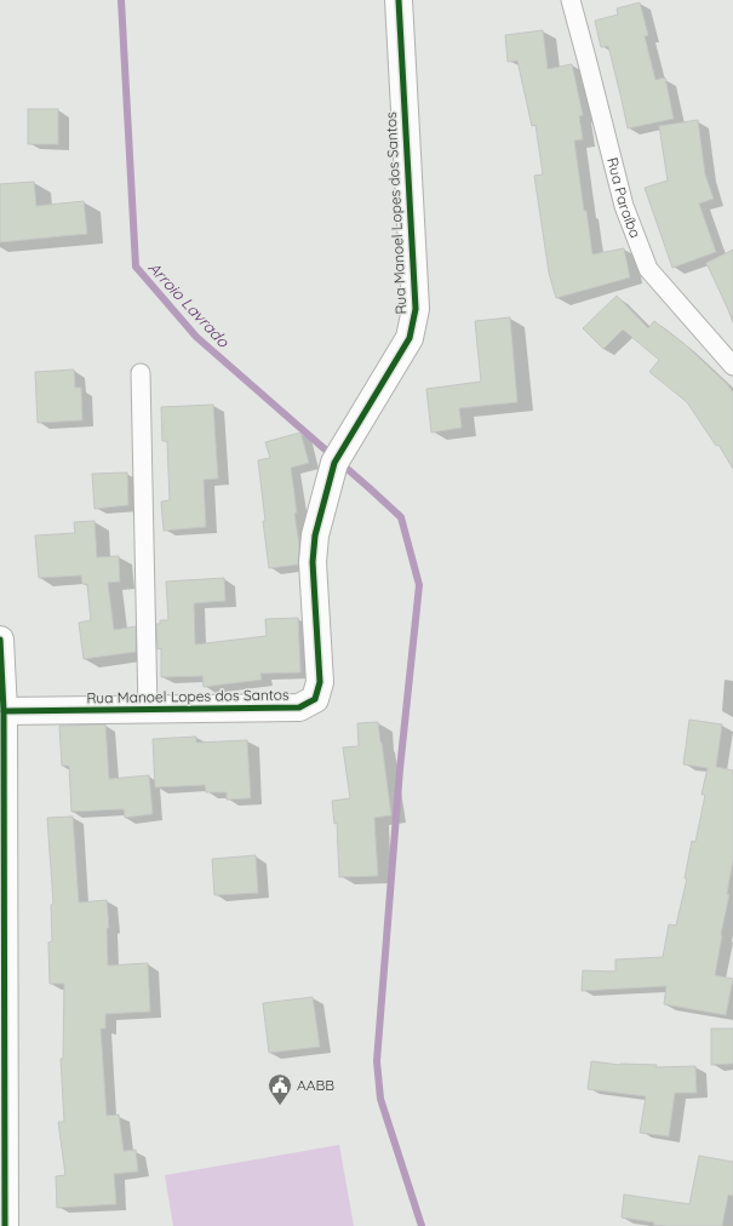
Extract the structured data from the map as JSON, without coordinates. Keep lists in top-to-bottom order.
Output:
{
  "streets": {
    "street": ["Rua Paraíba", "Rua Manoel Lopes dos Santos"]
  },
  "water": ["Arroio Lavrado"],
  "places": {
    "public building": ["AABB"]
  }
}
